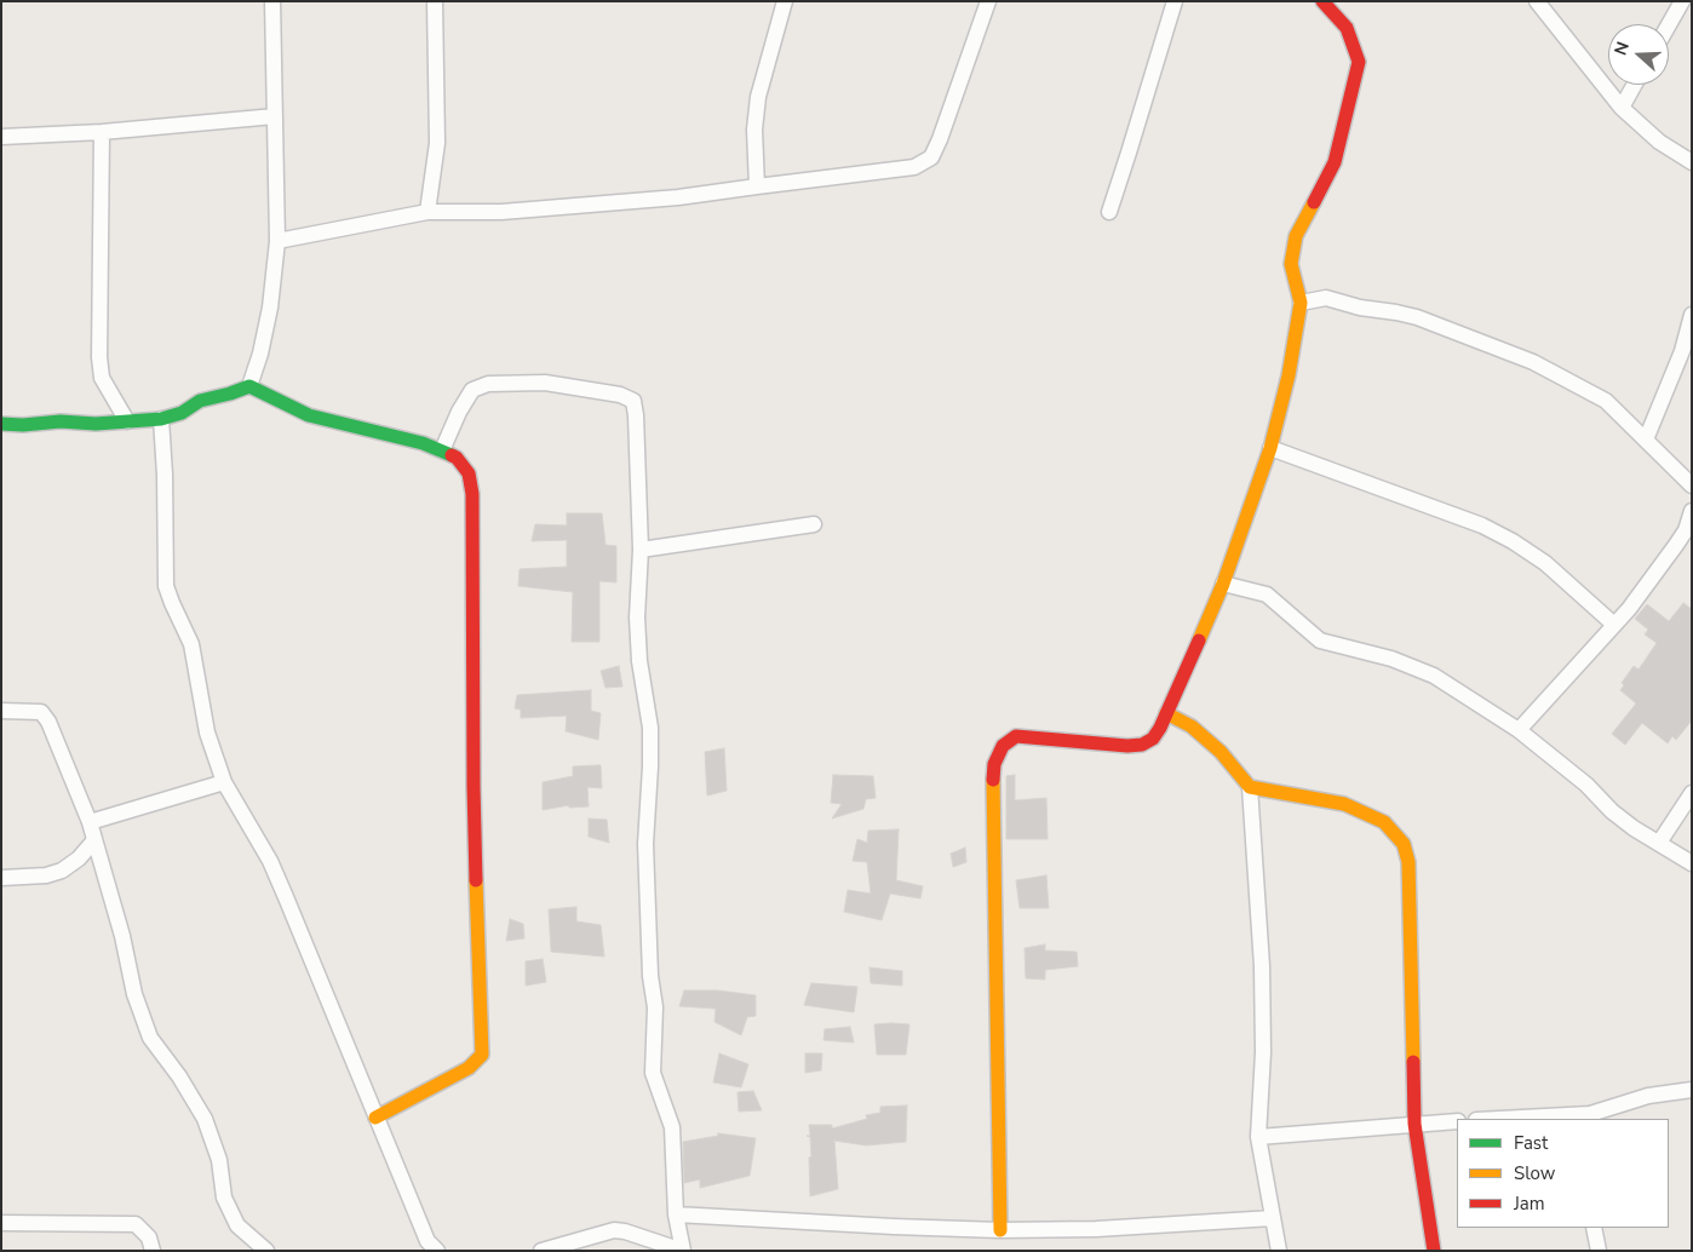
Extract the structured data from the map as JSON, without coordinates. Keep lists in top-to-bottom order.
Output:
{
  "legend": ["Fast", "Slow", "Jam"],
  "north": "left"
}
